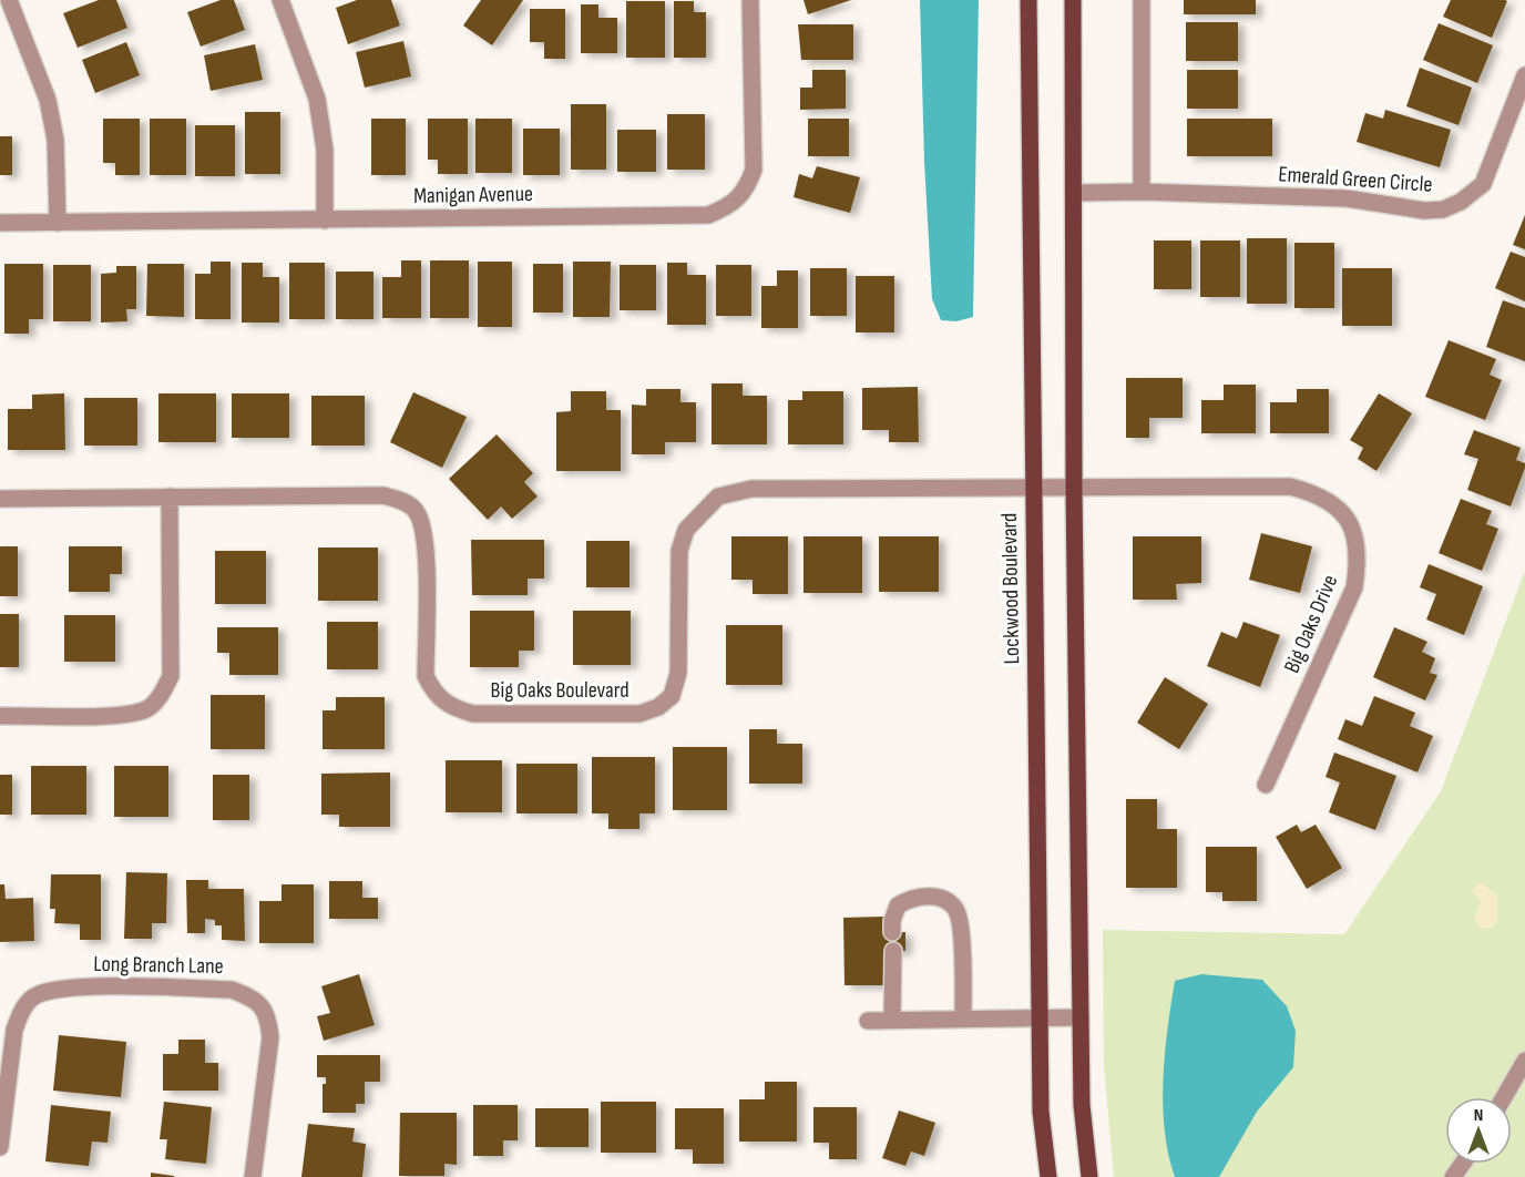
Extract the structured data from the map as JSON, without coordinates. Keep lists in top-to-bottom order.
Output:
{
  "streets": {
    "main road": ["Lockwood Boulevard"],
    "street": [
      "Emerald Green Circle",
      "Manigan Avenue",
      "Big Oaks Drive",
      "Big Oaks Boulevard",
      "Long Branch Lane"
    ]
  },
  "crossings": [
    ["Lockwood Boulevard", "Big Oaks Boulevard"],
    ["Big Oaks Drive", "Big Oaks Boulevard"]
  ],
  "north": "top"
}
